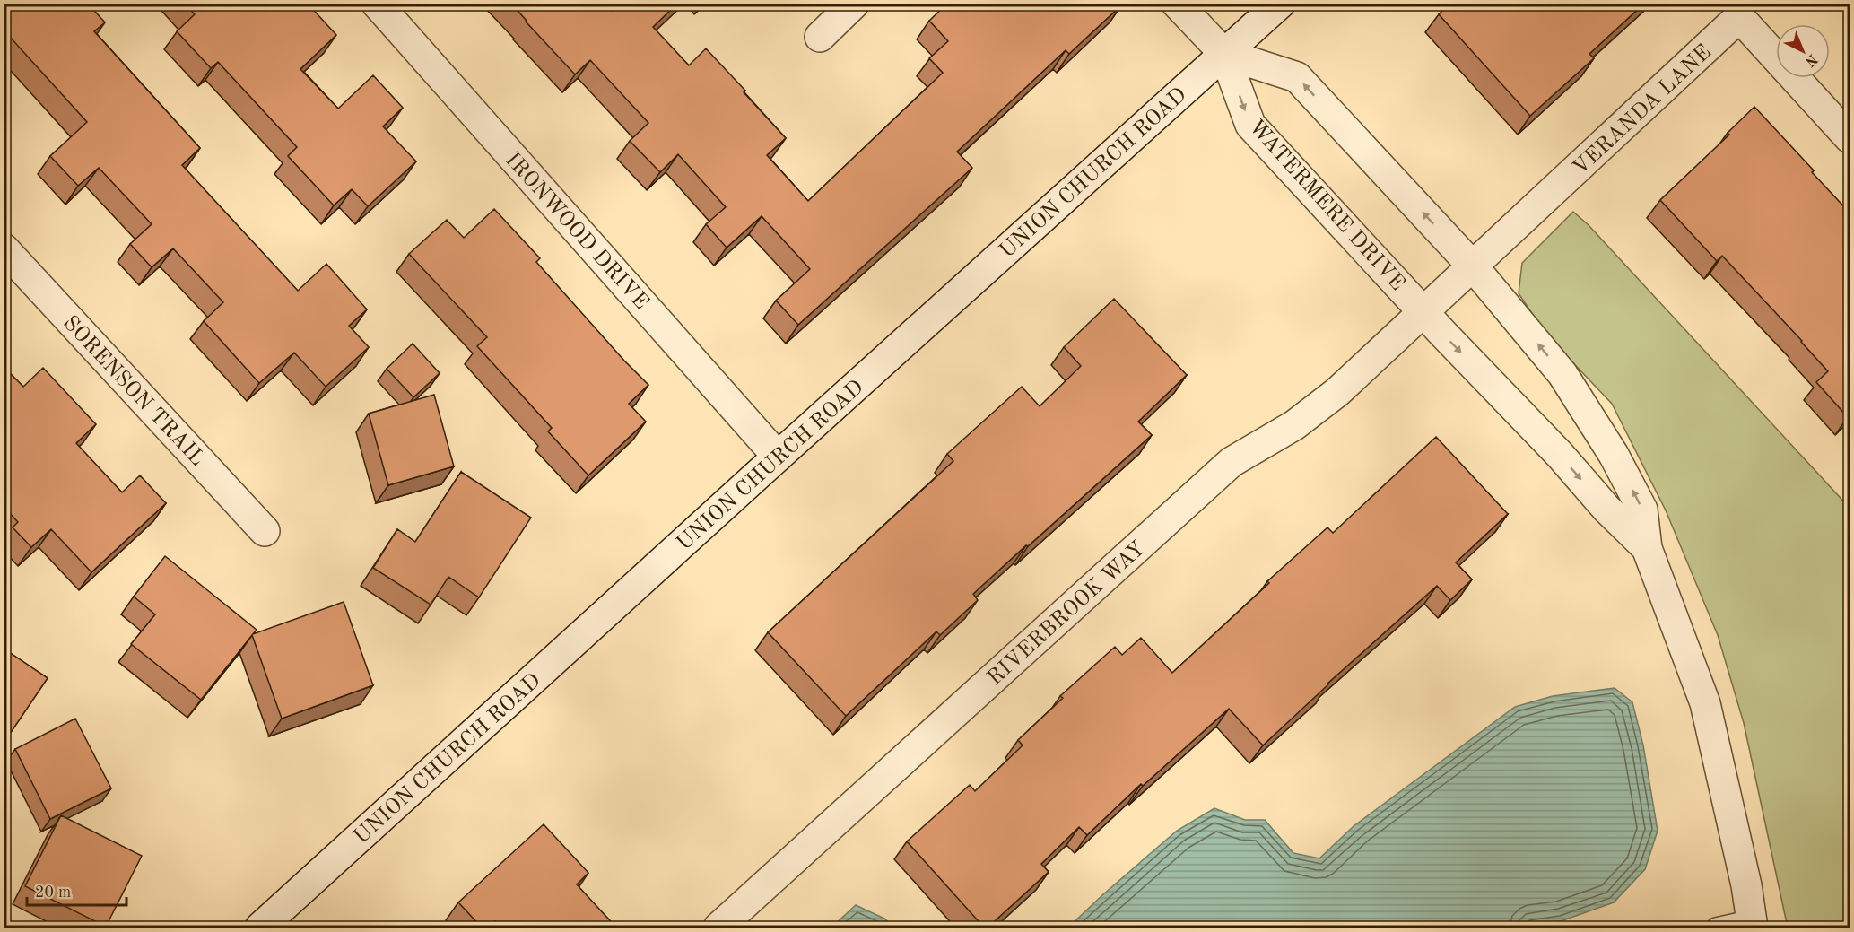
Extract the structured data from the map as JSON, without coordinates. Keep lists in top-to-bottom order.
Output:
{
  "streets": {
    "street": [
      "VERANDA LANE",
      "UNION CHURCH ROAD",
      "WATERMERE DRIVE",
      "IRONWOOD DRIVE",
      "SORENSON TRAIL",
      "RIVERBROOK WAY"
    ]
  },
  "crossings": [
    ["VERANDA LANE", "WATERMERE DRIVE"],
    ["VERANDA LANE", "RIVERBROOK WAY"],
    ["UNION CHURCH ROAD", "WATERMERE DRIVE"],
    ["UNION CHURCH ROAD", "IRONWOOD DRIVE"],
    ["WATERMERE DRIVE", "RIVERBROOK WAY"]
  ],
  "scale_bar": "20 m",
  "north": "bottom right"
}
